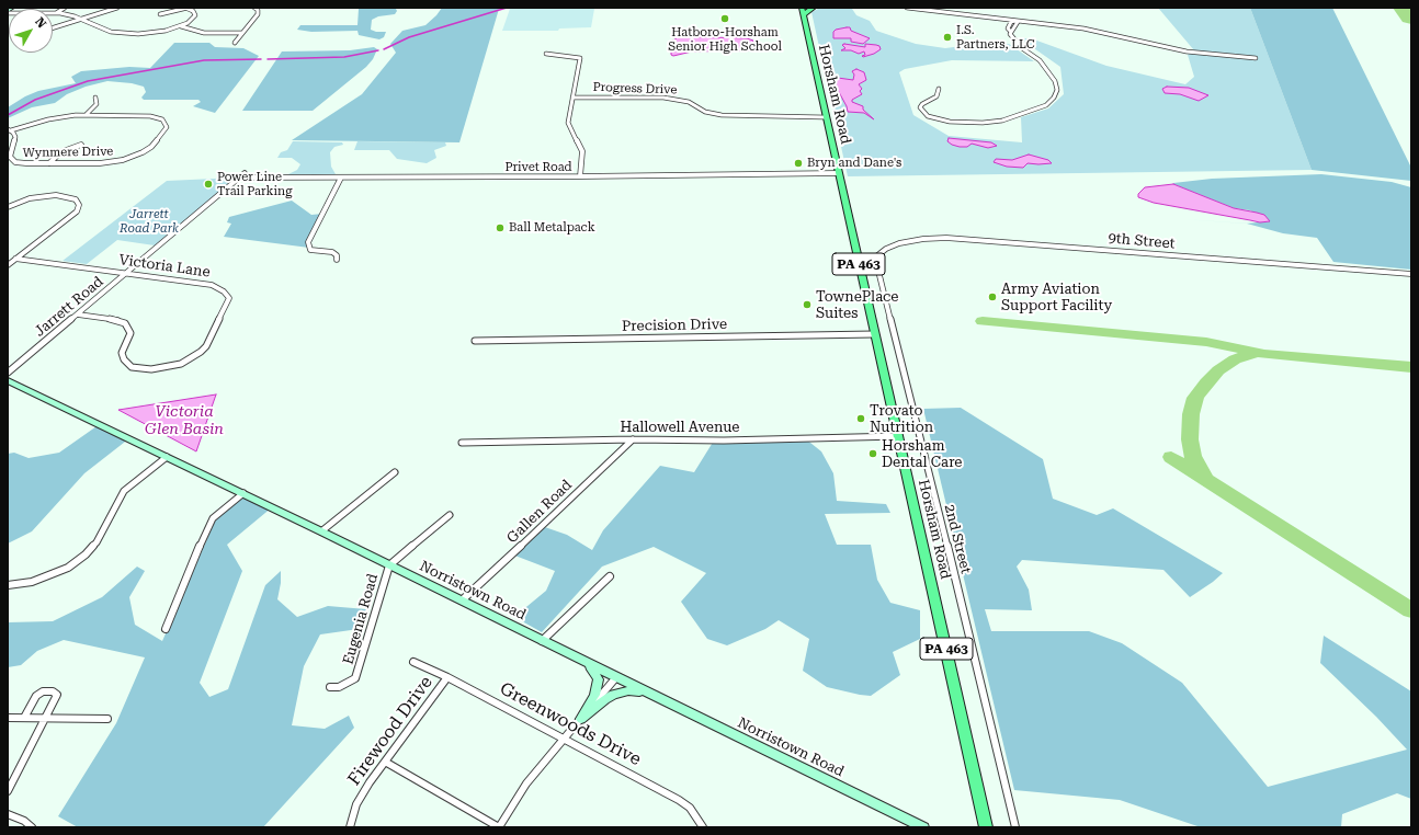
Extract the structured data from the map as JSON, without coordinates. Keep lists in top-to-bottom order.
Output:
{
  "streets": {
    "main road": ["Horsham Road", "PA 463", "Norristown Road"],
    "street": [
      "Progress Drive",
      "Wynmere Drive",
      "Privet Road",
      "9th Street",
      "Victoria Lane",
      "Jarrett Road",
      "Precision Drive",
      "Hallowell Avenue",
      "Gallen Road",
      "2nd Street",
      "Eugenia Road",
      "Greenwoods Drive",
      "Firewood Drive"
    ]
  },
  "crossings": [
    ["Progress Drive", "Horsham Road"],
    ["Horsham Road", "Privet Road"],
    ["Horsham Road", "Precision Drive"],
    ["Horsham Road", "Hallowell Avenue"],
    ["Privet Road", "Jarrett Road"],
    ["9th Street", "2nd Street"],
    ["Victoria Lane", "Jarrett Road"],
    ["Hallowell Avenue", "Gallen Road"],
    ["Gallen Road", "Norristown Road"],
    ["Norristown Road", "Eugenia Road"],
    ["Greenwoods Drive", "Firewood Drive"]
  ],
  "water": ["Victoria Glen Basin"],
  "parks": ["Jarrett Road Park"],
  "places": [
    "Hatboro-Horsham Senior High School",
    "I.S. Partners, LLC",
    "Bryn and Dane's",
    "Power Line Trail Parking",
    "Ball Metalpack",
    "Army Aviation Support Facility",
    "TownePlace Suites",
    "Trovato Nutrition",
    "Horsham Dental Care"
  ],
  "north": "top right"
}
